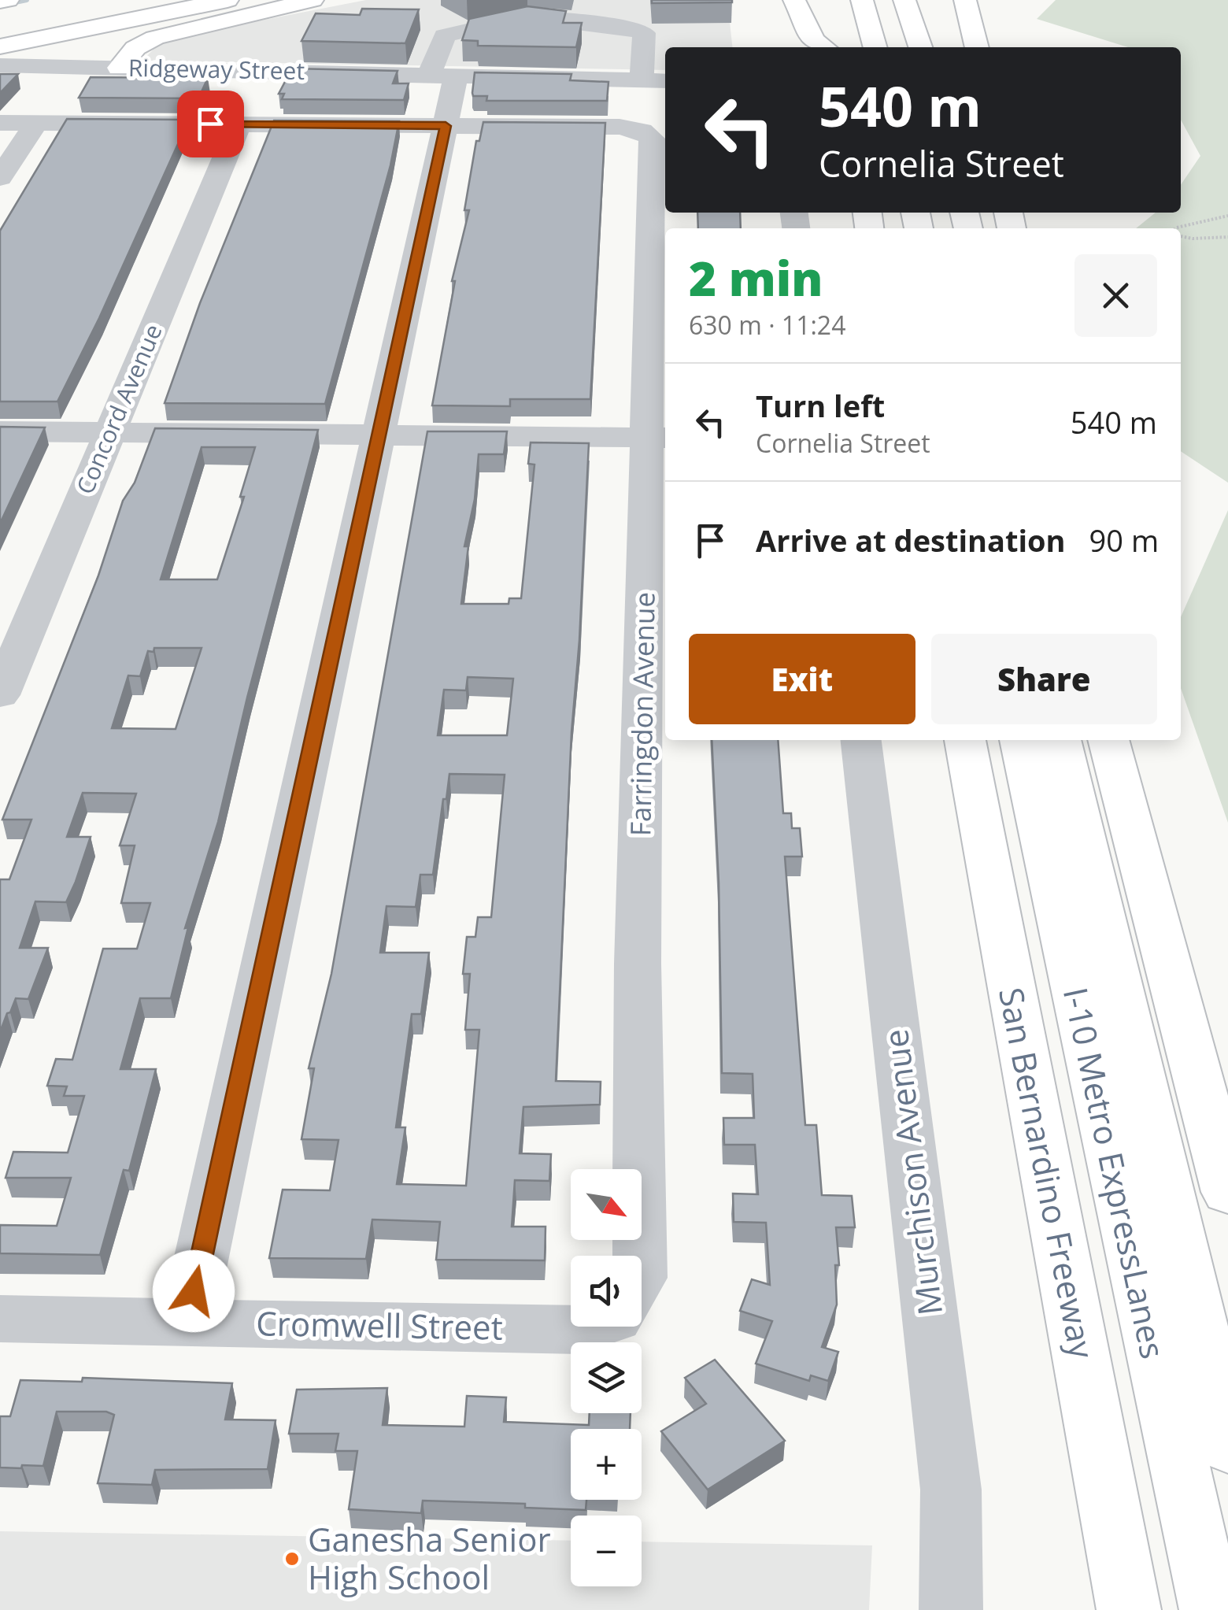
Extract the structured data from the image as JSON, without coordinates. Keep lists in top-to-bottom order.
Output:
{
  "streets": {
    "highway": ["San Bernardino Freeway", "I-10 Metro ExpressLanes"],
    "street": [
      "Ridgeway Street",
      "Concord Avenue",
      "Farringdon Avenue",
      "Murchison Avenue",
      "Cromwell Street"
    ]
  },
  "places": ["Ganesha Senior High School"],
  "north": "bottom right",
  "page": {
    "turn": ["540 m", "Cornelia Street"],
    "heading": ["2 min", "630 m · 11:24"],
    "list": [
      {
        "name": "Turn left",
        "note": "Cornelia Street",
        "value": "540 m"
      },
      {
        "name": "Arrive at destination",
        "value": "90 m"
      }
    ],
    "buttons": ["Exit", "Share"],
    "map_buttons": ["+", "−"]
  }
}
